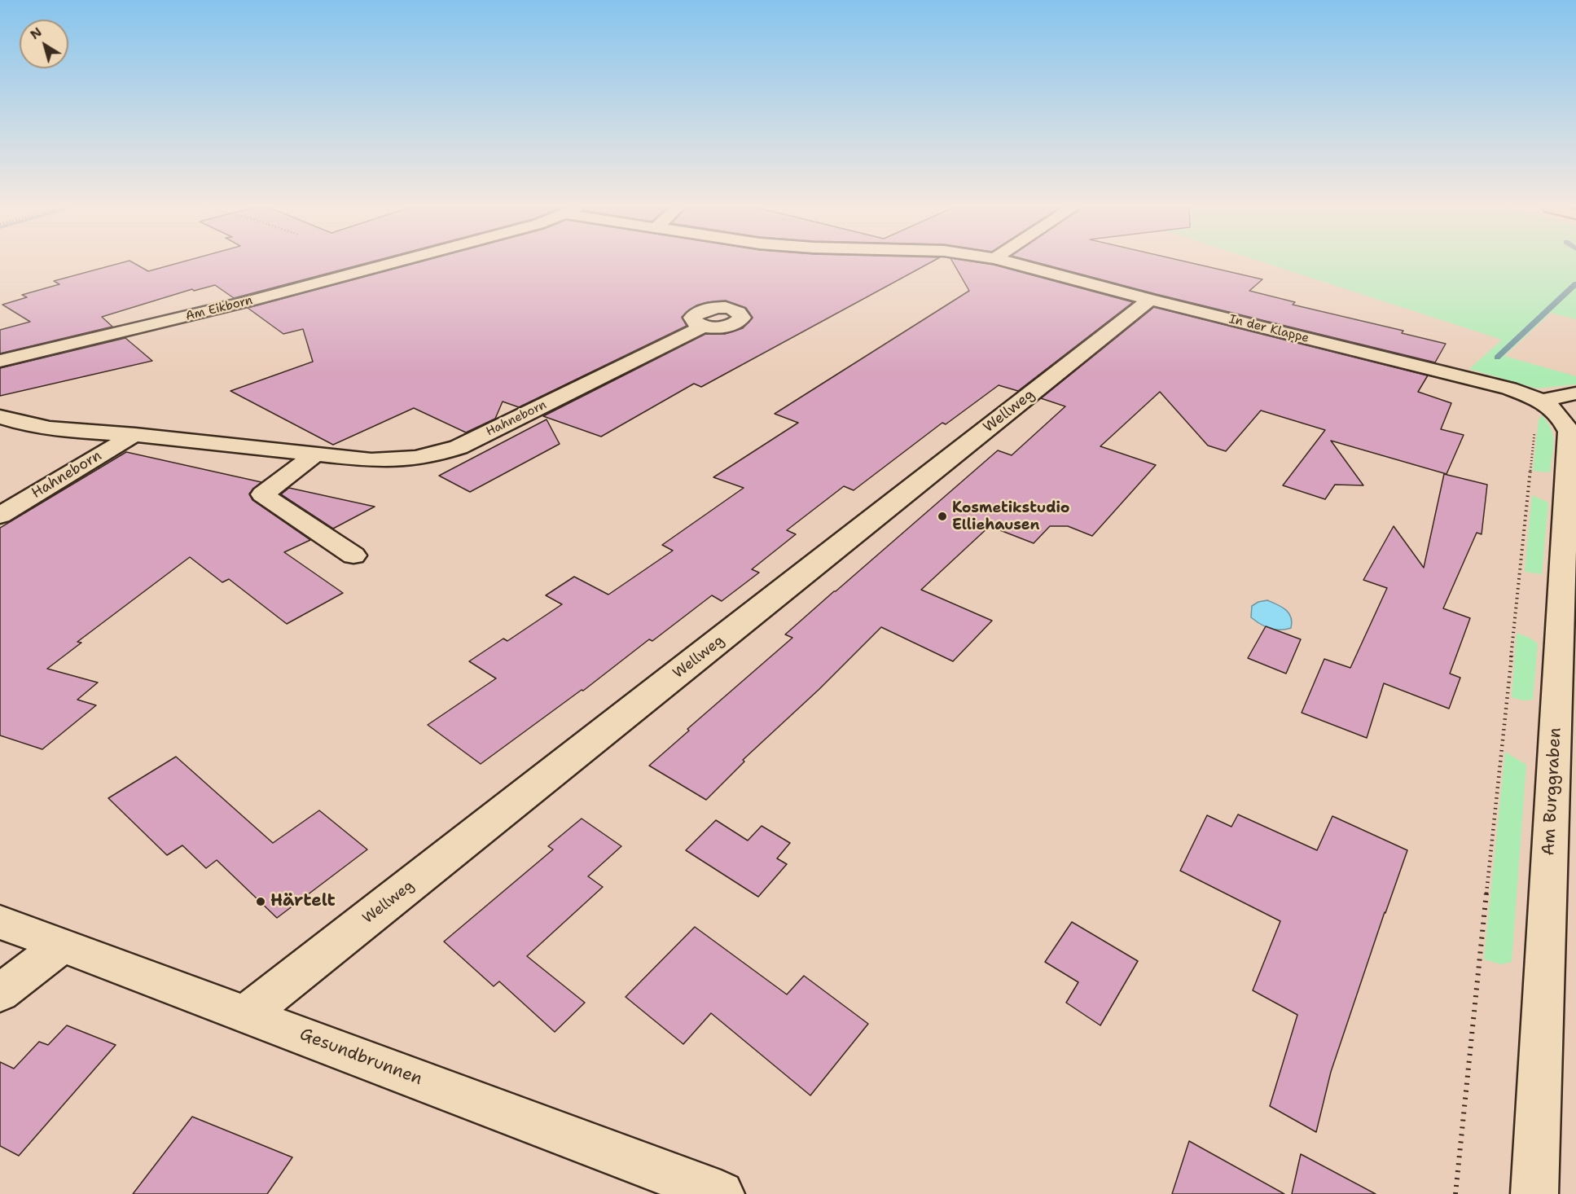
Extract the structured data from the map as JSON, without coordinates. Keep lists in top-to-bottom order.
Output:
{
  "streets": {
    "street": [
      "Am Eikborn",
      "In der Klappe",
      "Wellweg",
      "Hahneborn",
      "Am Burggraben",
      "Gesundbrunnen"
    ]
  },
  "crossings": [
    ["In der Klappe", "Wellweg"],
    ["In der Klappe", "Am Burggraben"],
    ["Wellweg", "Gesundbrunnen"]
  ],
  "places": ["Kosmetikstudio Elliehausen", "Härtelt"],
  "north": "top left"
}
